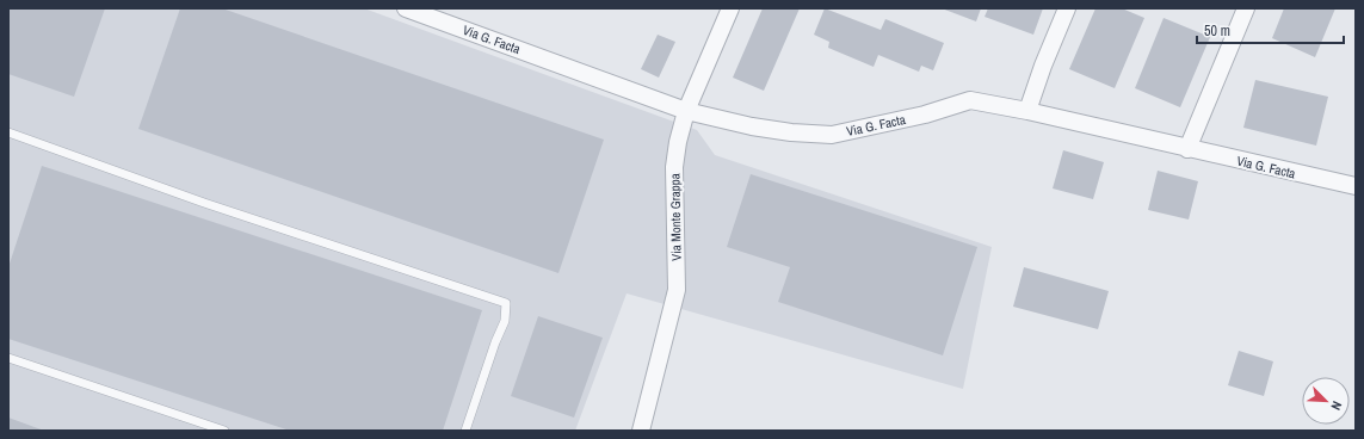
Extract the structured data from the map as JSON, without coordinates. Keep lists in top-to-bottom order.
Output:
{
  "streets": {
    "street": ["Via G. Facta", "Via Monte Grappa"]
  },
  "crossings": [
    ["Via G. Facta", "Via Monte Grappa"]
  ],
  "scale_bar": "50 m",
  "north": "bottom right"
}
